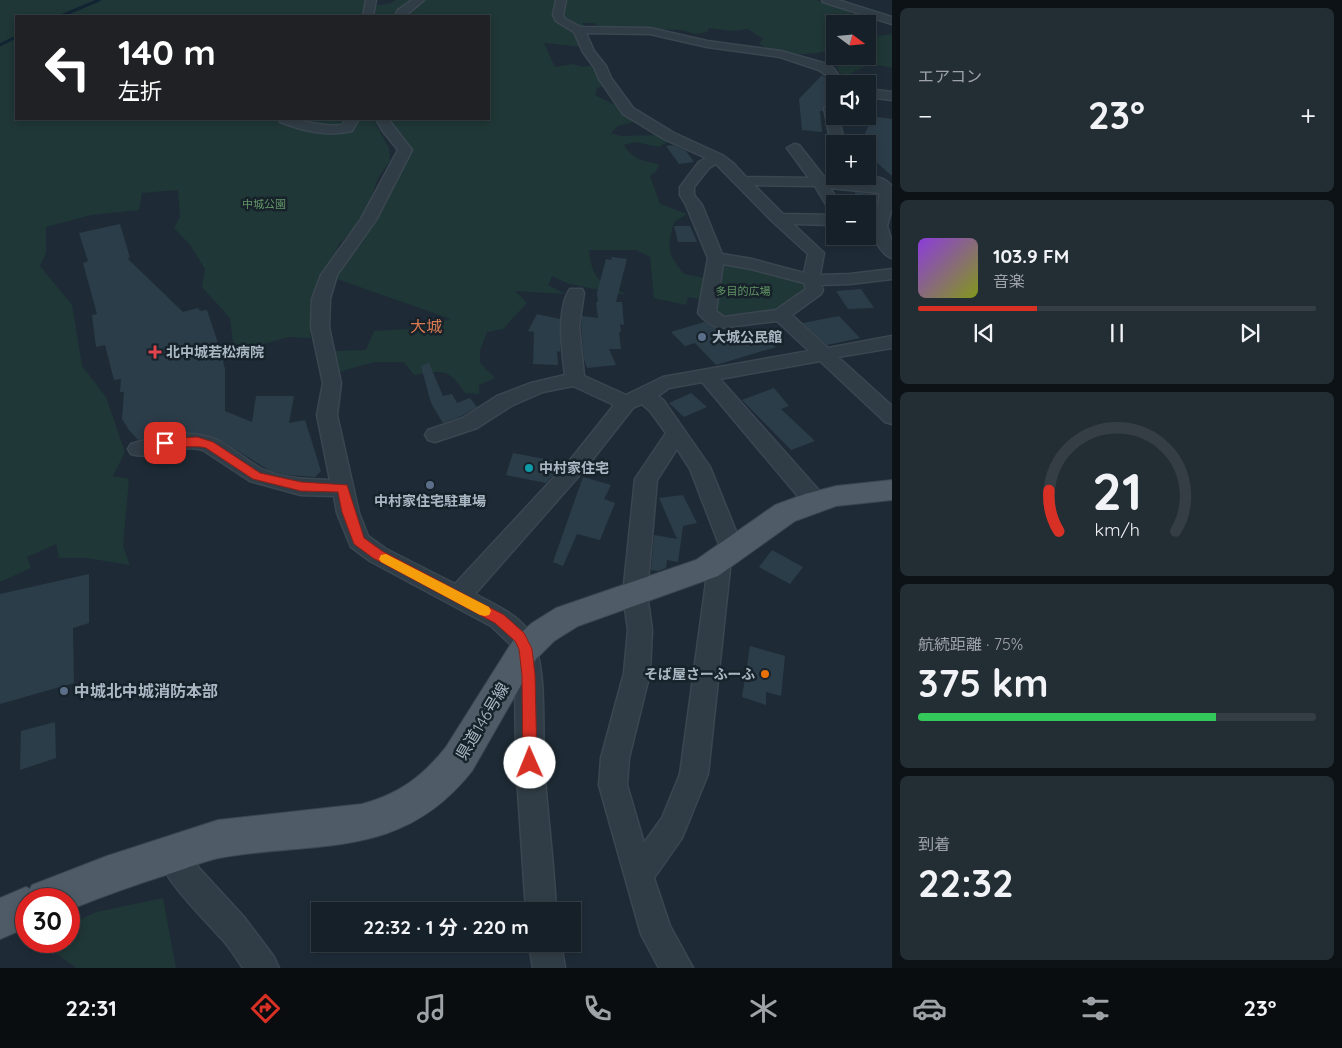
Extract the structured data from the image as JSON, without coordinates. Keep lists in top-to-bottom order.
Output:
{
  "streets": {
    "main road": ["県道146号線"]
  },
  "districts": ["大城"],
  "parks": ["中城公園", "多目的広場"],
  "places": {
    "other": [
      "大城公民館",
      "中村家住宅",
      "中村家住宅駐車場",
      "そば屋さーふーふ",
      "中城北中城消防本部"
    ],
    "health": ["北中城若松病院"]
  },
  "north": "right",
  "page": {
    "tile": [
      "エアコン",
      ["航続距離 · 75%", "375 km"],
      ["到着", "22:32"]
    ],
    "map_buttons": ["+", "−"],
    "turn": ["140 m", "左折"],
    "heat": ["−", "23°", "+"],
    "song": ["103.9 FM", "音楽"],
    "limit": "30",
    "trip": "22:32 · 1 分 · 220 m",
    "tabs": ["22:31", "23°"],
    "gauge": ["21", "km/h"]
  }
}
